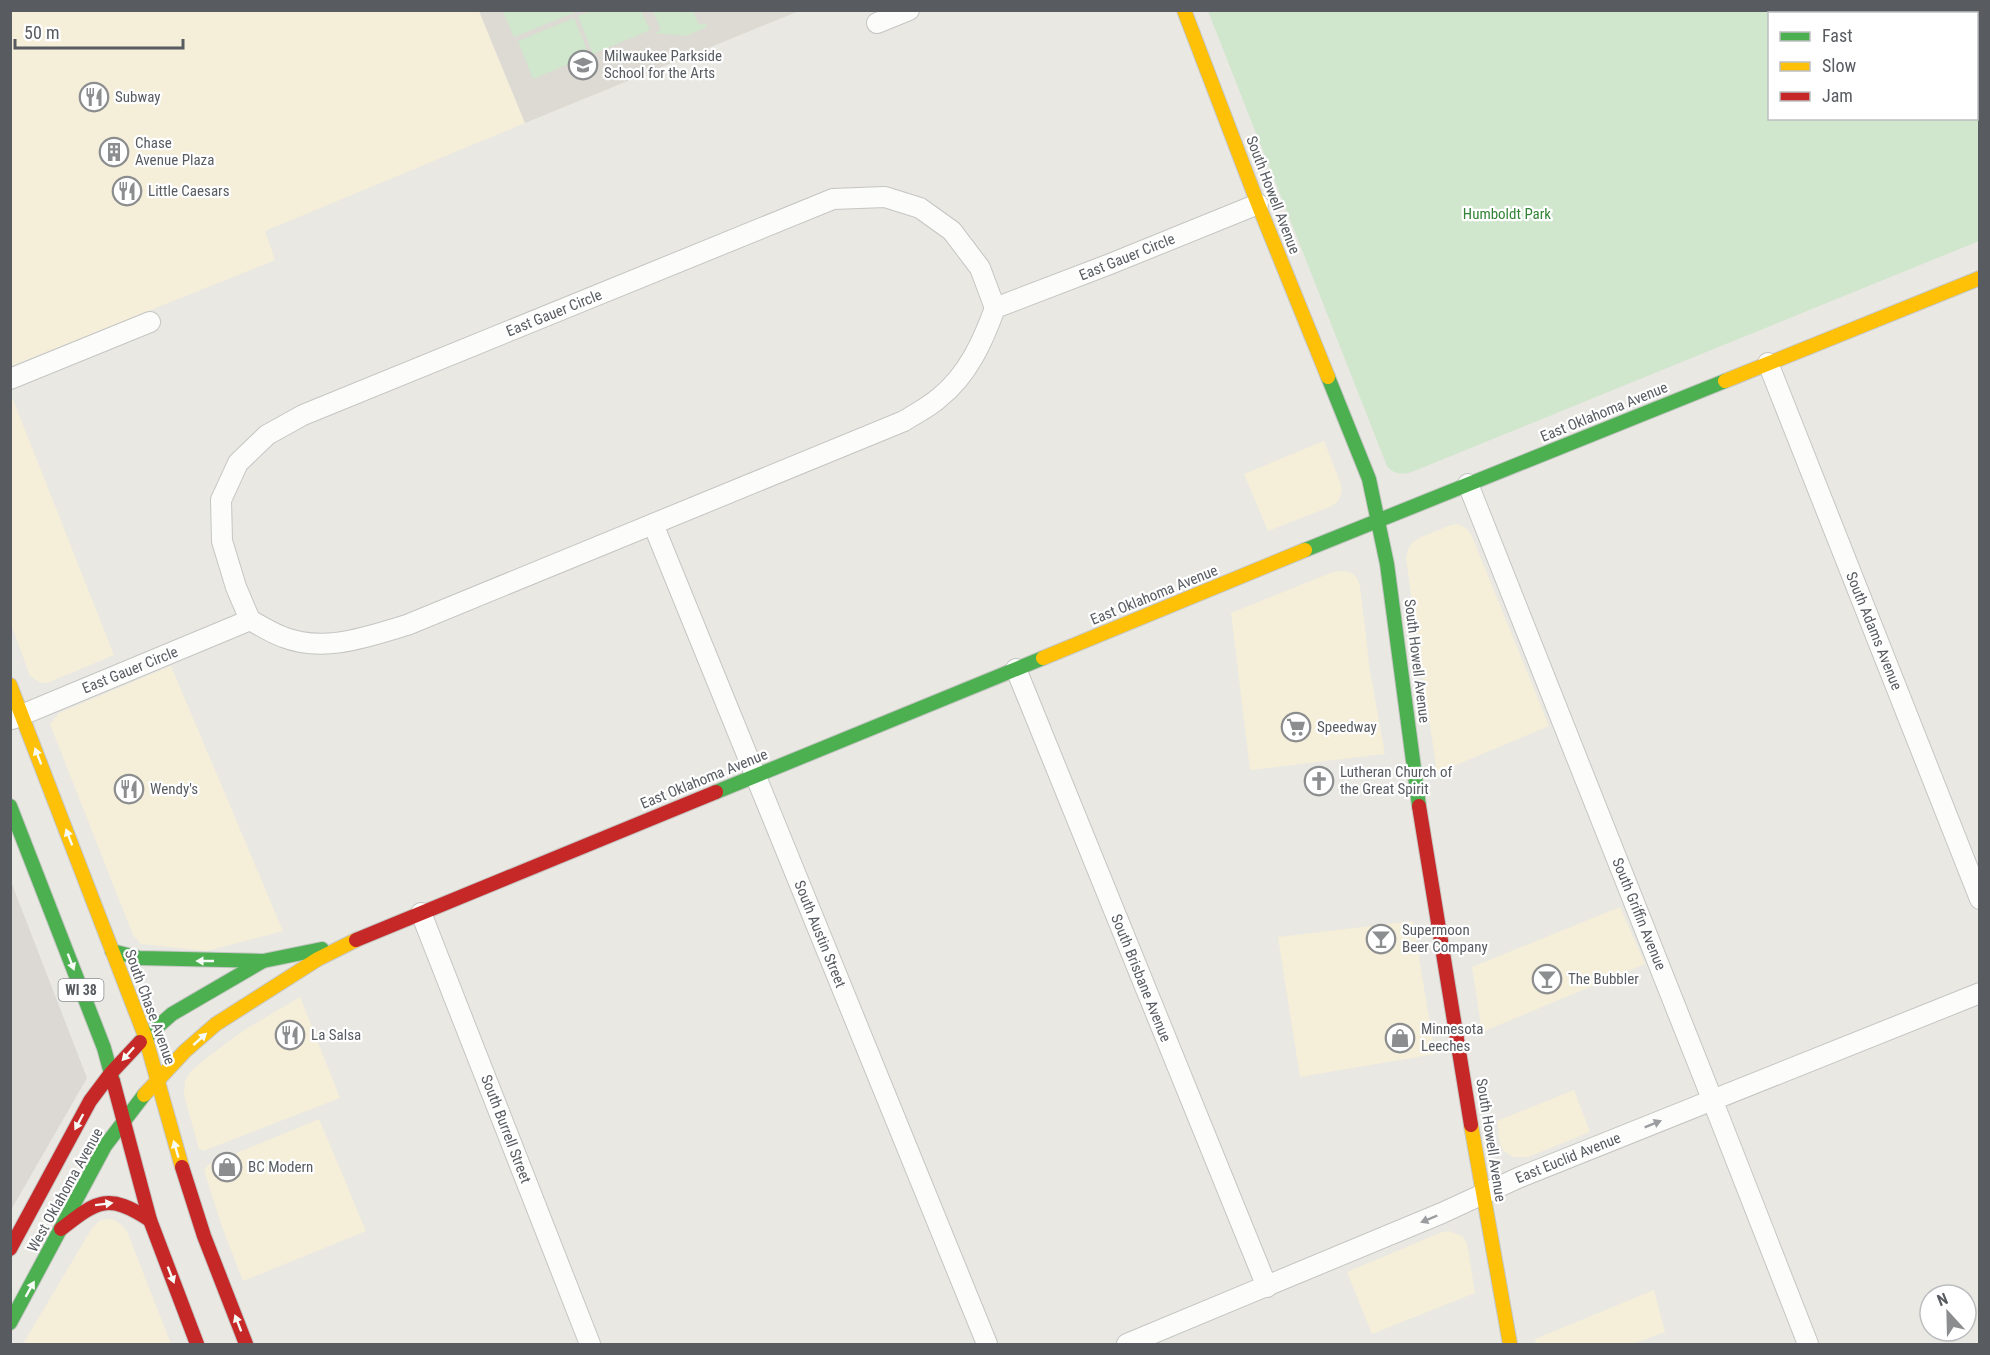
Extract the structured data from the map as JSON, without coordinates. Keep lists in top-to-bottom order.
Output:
{
  "streets": {
    "main road": [
      "South Howell Avenue",
      "East Oklahoma Avenue",
      "WI 38",
      "South Chase Avenue",
      "West Oklahoma Avenue"
    ],
    "street": [
      "East Gauer Circle",
      "South Adams Avenue",
      "South Griffin Avenue",
      "South Austin Street",
      "South Brisbane Avenue",
      "South Burrell Street",
      "East Euclid Avenue"
    ]
  },
  "crossings": [
    ["South Howell Avenue", "East Gauer Circle"],
    ["South Howell Avenue", "East Oklahoma Avenue"],
    ["South Howell Avenue", "East Euclid Avenue"],
    ["East Gauer Circle", "South Chase Avenue"],
    ["East Oklahoma Avenue", "South Adams Avenue"],
    ["East Oklahoma Avenue", "South Griffin Avenue"],
    ["East Oklahoma Avenue", "South Austin Street"],
    ["East Oklahoma Avenue", "South Brisbane Avenue"],
    ["East Oklahoma Avenue", "South Chase Avenue"],
    ["East Oklahoma Avenue", "South Burrell Street"],
    ["East Oklahoma Avenue", "West Oklahoma Avenue"],
    ["South Griffin Avenue", "East Euclid Avenue"],
    ["South Brisbane Avenue", "East Euclid Avenue"],
    ["WI 38", "West Oklahoma Avenue"],
    ["South Chase Avenue", "West Oklahoma Avenue"]
  ],
  "parks": ["Humboldt Park"],
  "places": {
    "school or university": ["Milwaukee Parkside School for the Arts"],
    "restaurant": [
      "Subway",
      "Little Caesars",
      "Wendy's",
      "La Salsa"
    ],
    "building": ["Chase Avenue Plaza"],
    "supermarket": ["Speedway"],
    "church": ["Lutheran Church of the Great Spirit"],
    "bar": ["Supermoon Beer Company", "The Bubbler"],
    "shop": ["Minnesota Leeches", "BC Modern"]
  },
  "legend": ["Fast", "Slow", "Jam"],
  "scale_bar": "50 m",
  "north": "top"
}
